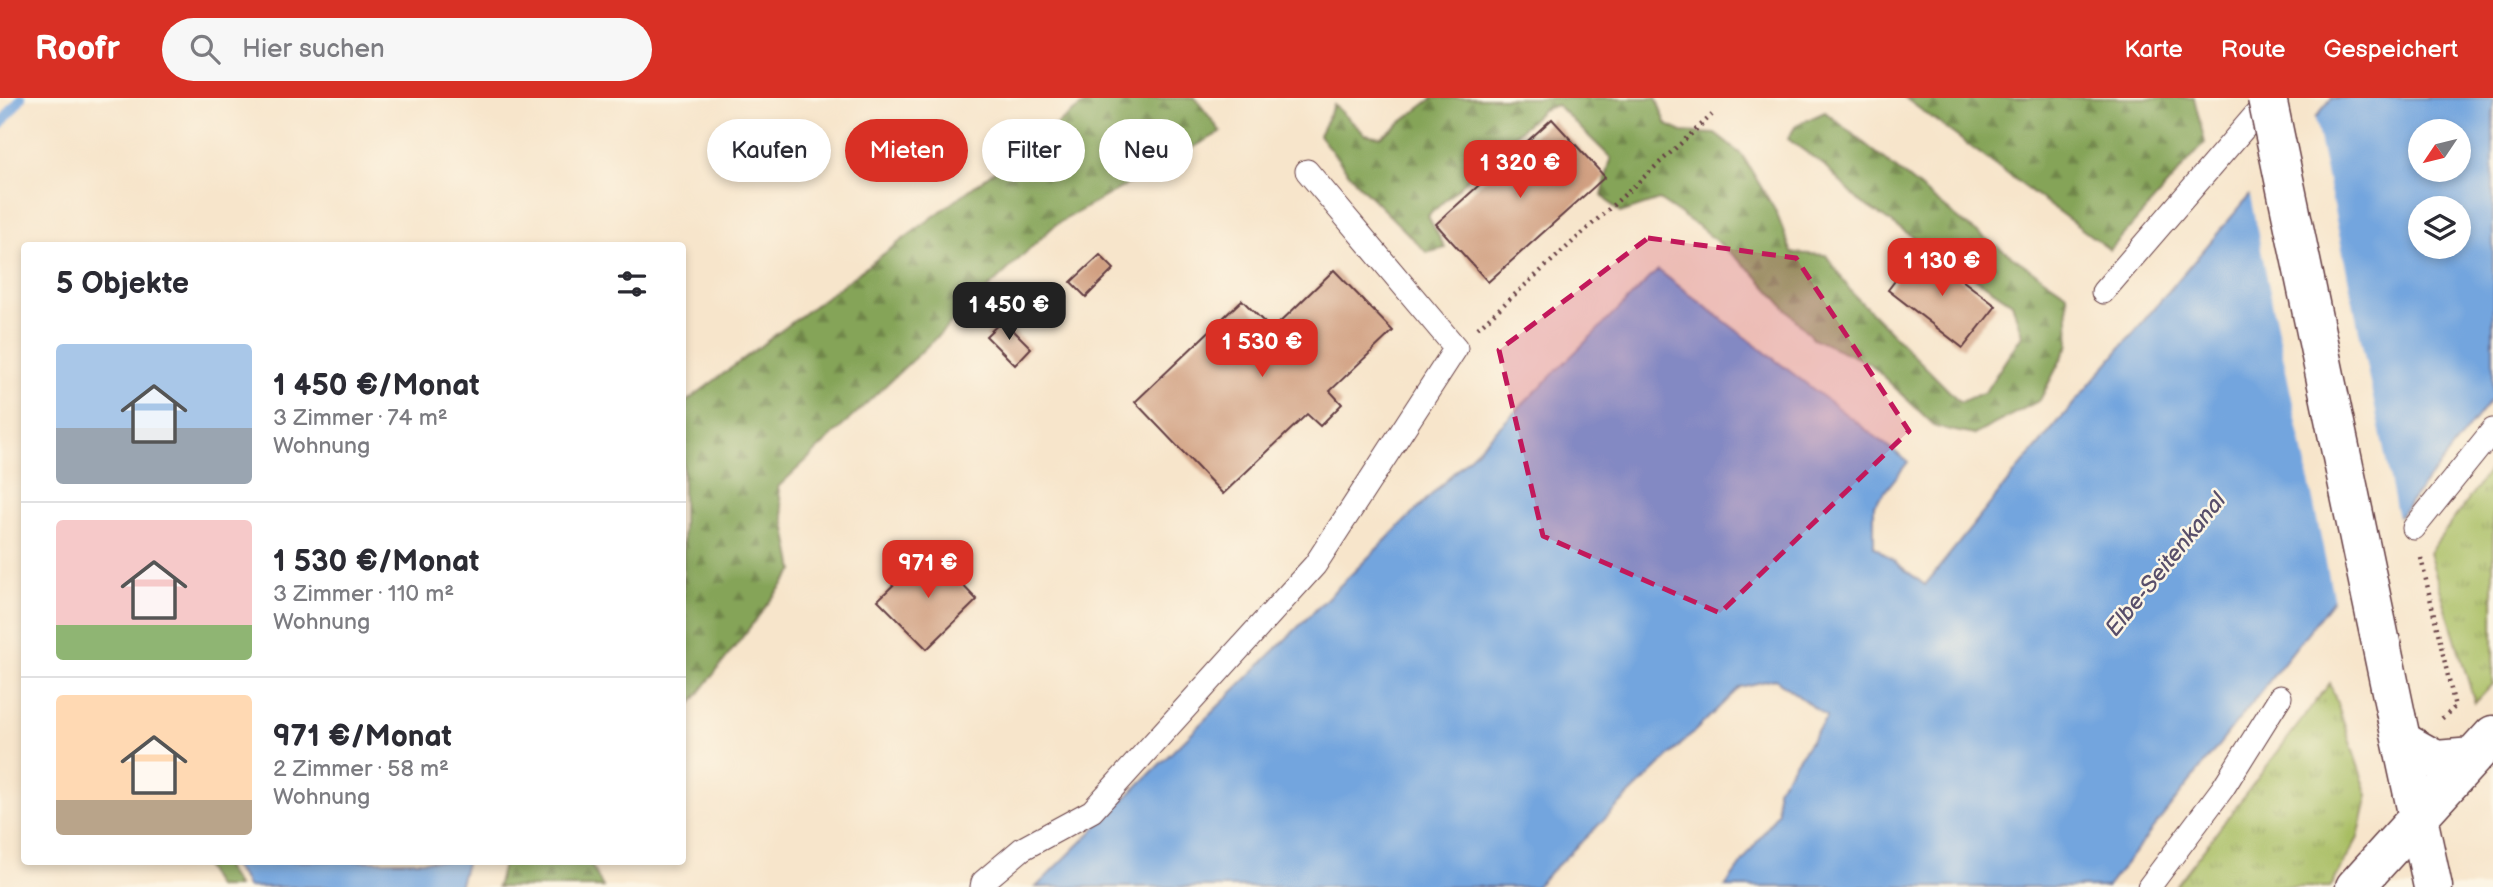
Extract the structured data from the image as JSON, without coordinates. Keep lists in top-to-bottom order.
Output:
{
  "water": ["Elbe-Seitenkanal"],
  "north": "bottom left",
  "page": {
    "header": "Roofr",
    "search": "Hier suchen",
    "nav": ["Karte", "Route", "Gespeichert"],
    "chip": [
      "Kaufen",
      "Mieten",
      "Filter",
      "Neu"
    ],
    "price": [
      "1 320 €",
      "1 130 €",
      "1 450 €",
      "1 530 €",
      "971 €"
    ],
    "heading": "5 Objekte",
    "list": [
      {
        "name": "1 450 €/Monat",
        "note": "3 Zimmer · 74 m² · Wohnung"
      },
      {
        "name": "1 530 €/Monat",
        "note": "3 Zimmer · 110 m² · Wohnung"
      },
      {
        "name": "971 €/Monat",
        "note": "2 Zimmer · 58 m² · Wohnung"
      }
    ]
  }
}
